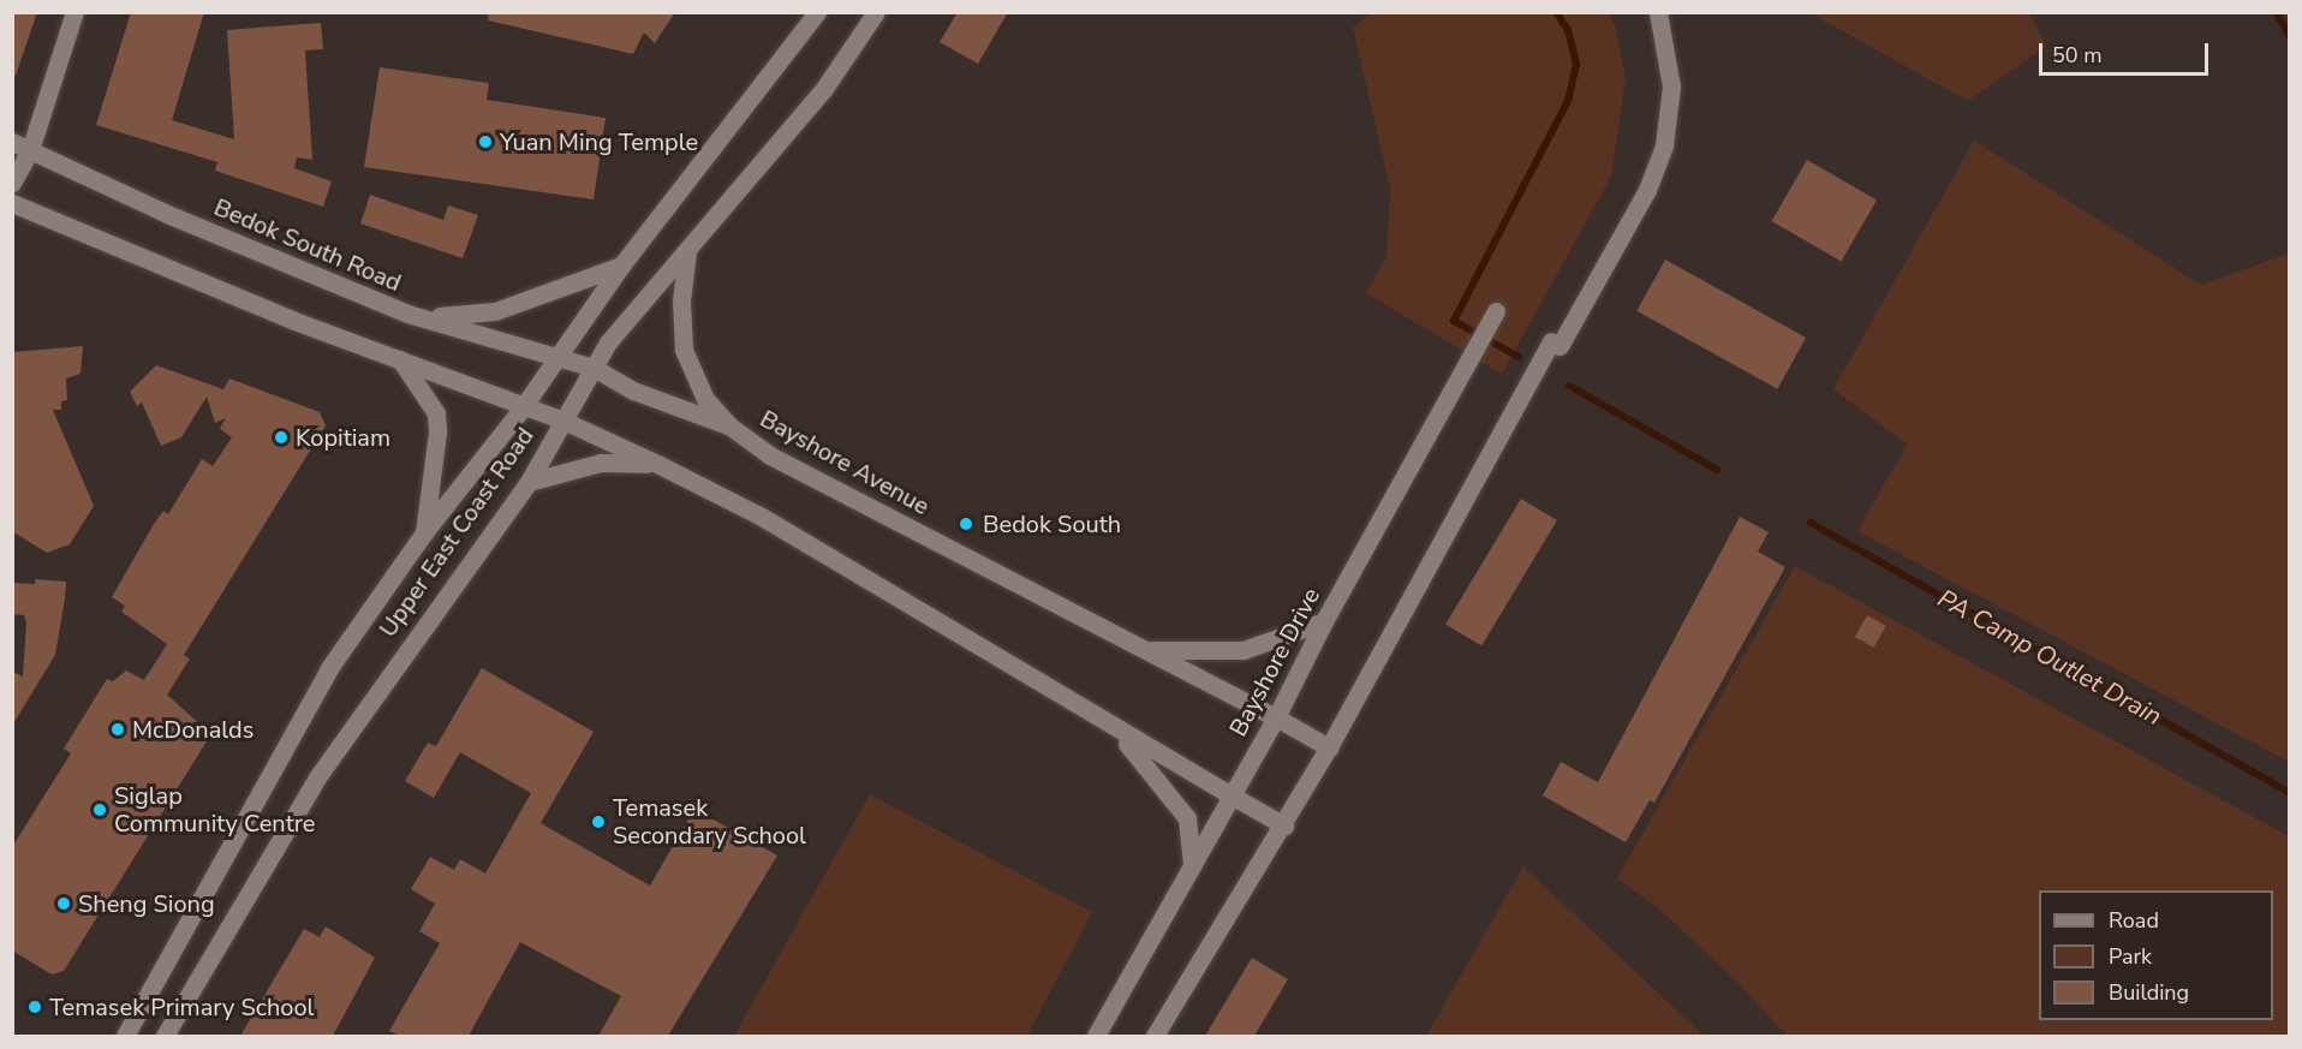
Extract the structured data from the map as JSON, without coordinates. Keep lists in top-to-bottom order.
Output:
{
  "streets": {
    "main road": [
      "Bedok South Road",
      "Bayshore Avenue",
      "Upper East Coast Road",
      "Bayshore Drive"
    ]
  },
  "crossings": [
    ["Bedok South Road", "Bayshore Avenue"],
    ["Bedok South Road", "Upper East Coast Road"],
    ["Bayshore Avenue", "Upper East Coast Road"],
    ["Bayshore Avenue", "Bayshore Drive"]
  ],
  "water": ["PA Camp Outlet Drain"],
  "places": [
    "Yuan Ming Temple",
    "Kopitiam",
    "Bedok South",
    "McDonalds",
    "Siglap Community Centre",
    "Temasek Secondary School",
    "Sheng Siong",
    "Temasek Primary School"
  ],
  "legend": ["Road", "Park", "Building"],
  "scale_bar": "50 m"
}
